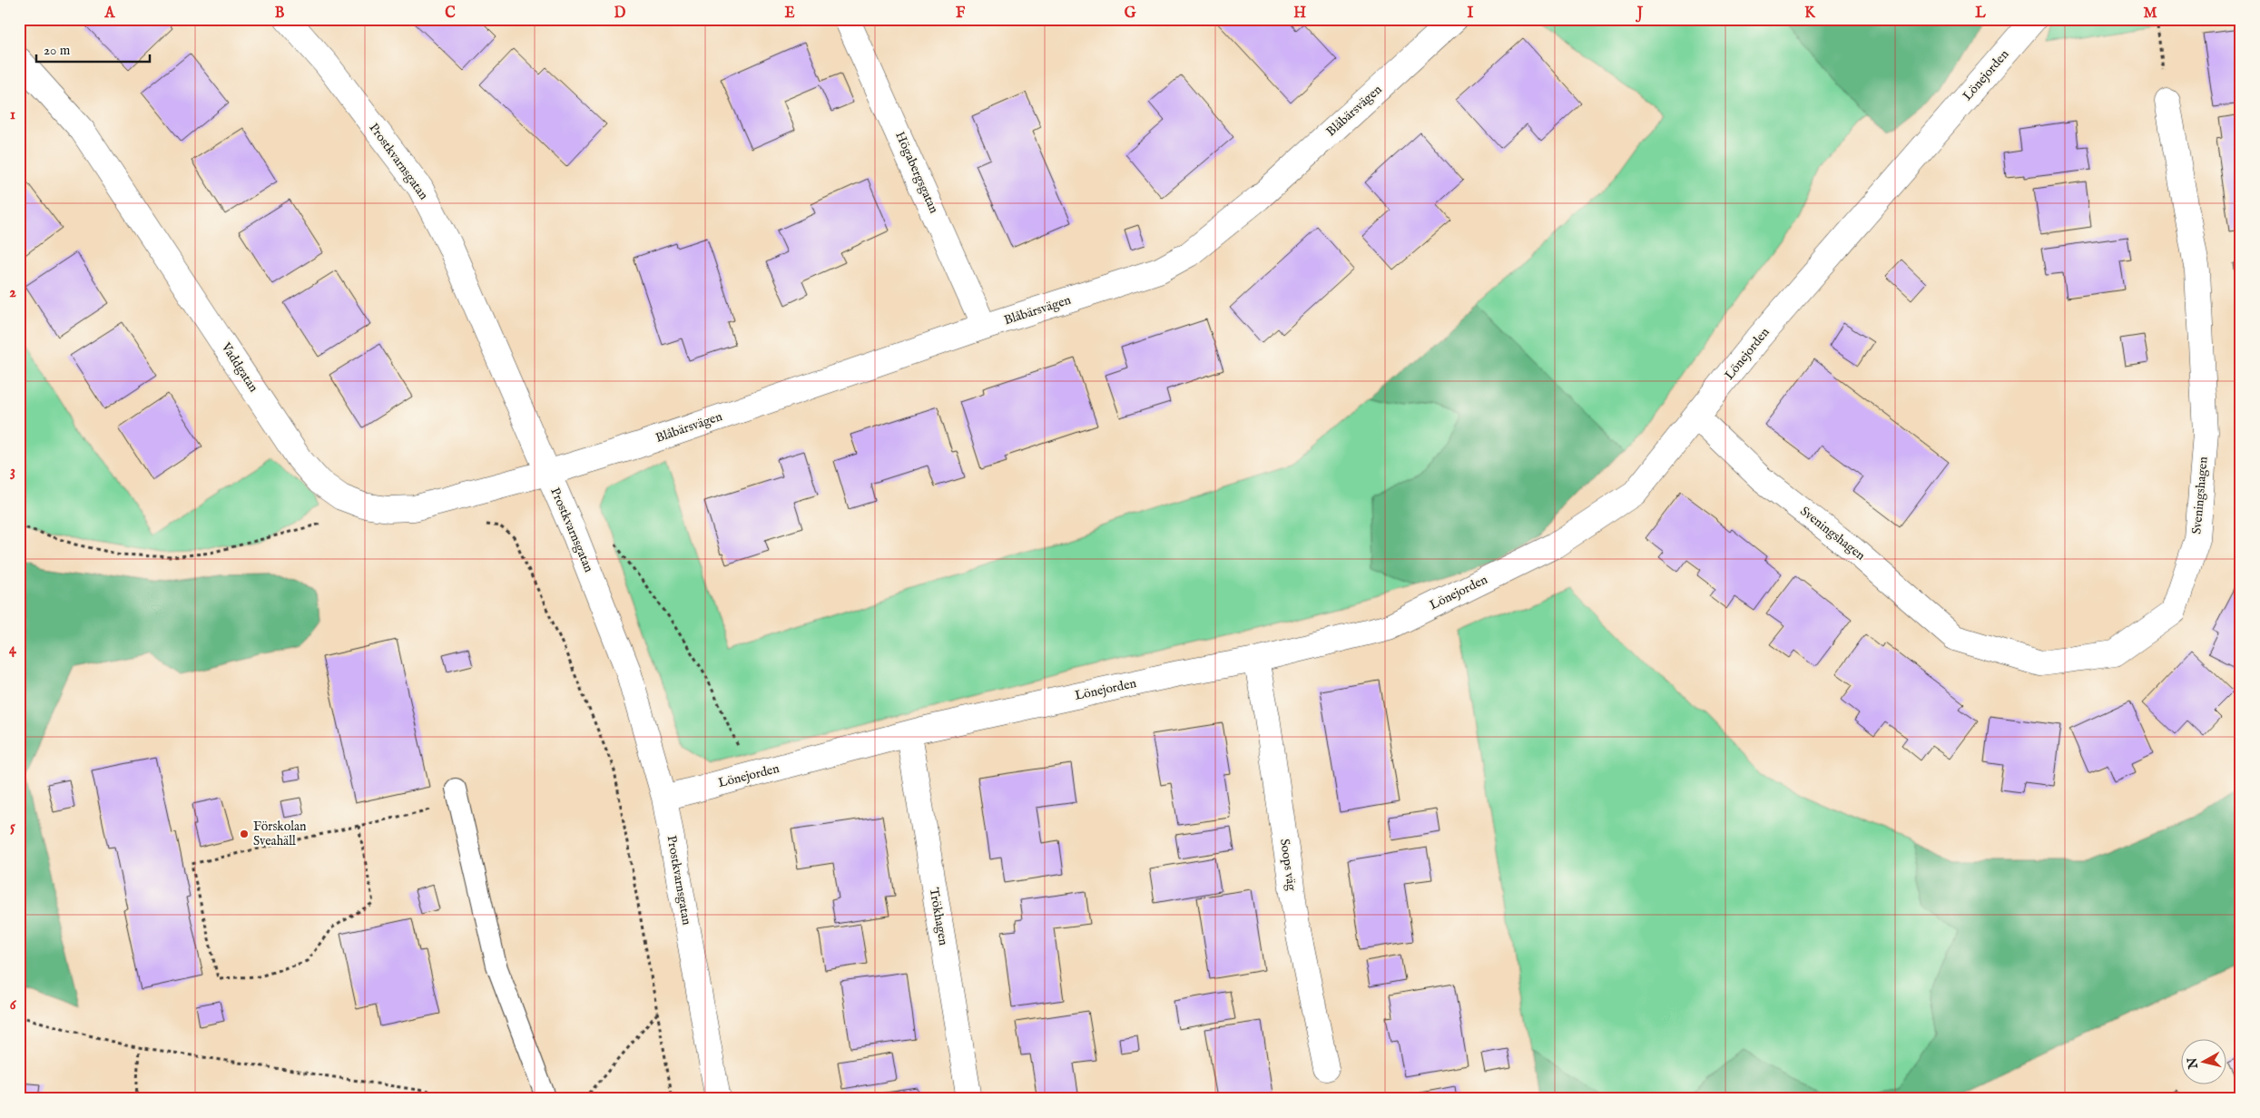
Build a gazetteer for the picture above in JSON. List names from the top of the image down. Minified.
{"streets":{"street":["Lönejorden","Blåbärsvägen","Prostkvarnsgatan","Högabergsgatan","Vaddgatan","Sveningshagen","Soops väg","Trökhagen"]},"crossings":[["Lönejorden","Prostkvarnsgatan"],["Lönejorden","Sveningshagen"],["Lönejorden","Soops väg"],["Lönejorden","Trökhagen"],["Blåbärsvägen","Prostkvarnsgatan"],["Blåbärsvägen","Högabergsgatan"],["Blåbärsvägen","Vaddgatan"],["Prostkvarnsgatan","Vaddgatan"]],"places":["Förskolan Sveahäll"],"scale_bar":"20 m","north":"left","grid":{"columns":["A","B","C","D","E","F","G","H","I","J","K","L","M"],"rows":["1","2","3","4","5","6"]}}
